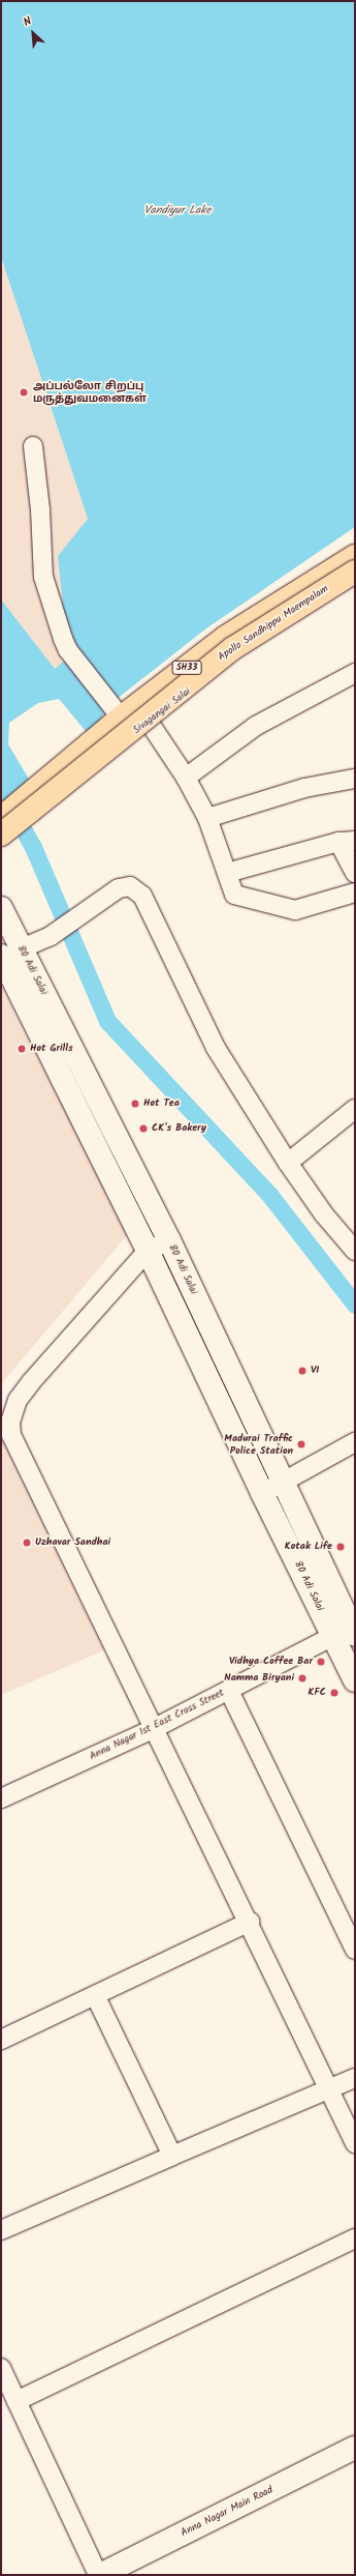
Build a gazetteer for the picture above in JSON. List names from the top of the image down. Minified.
{"streets":{"main road":["Apollo Sandhippu Maempalam","SH33","Sivagangai Salai","80 Adi Salai","Anna Nagar Main Road"],"street":["Anna Nagar 1st East Cross Street"]},"crossings":[["Apollo Sandhippu Maempalam","Sivagangai Salai"],["80 Adi Salai","Anna Nagar 1st East Cross Street"]],"water":["Vandiyur Lake"],"places":["அப்பல்லோ சிறப்பு மருத்துவமனைகள்","Hot Grills","Hot Tea","CK's Bakery","VI","Madurai Traffic Police Station","Uzhavar Sandhai","Kotak Life","Vidhya Coffee Bar","Namma Biryani","KFC"],"north":"top left"}
